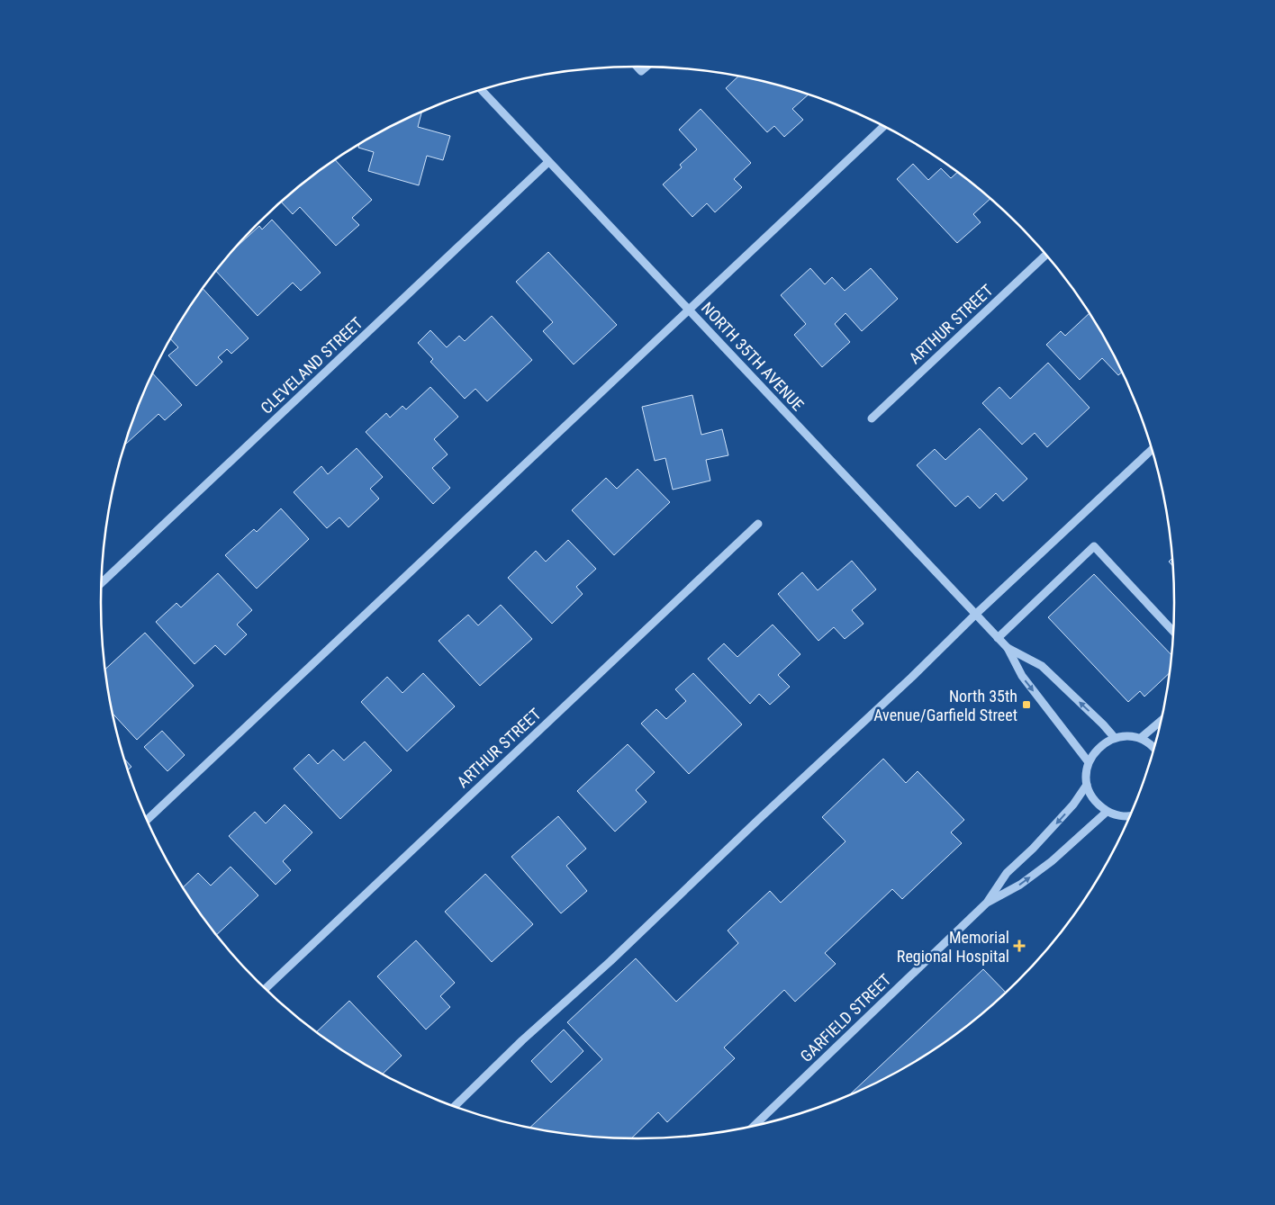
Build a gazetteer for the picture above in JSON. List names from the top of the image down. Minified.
{"streets":{"street":["ARTHUR STREET","NORTH 35TH AVENUE","CLEVELAND STREET","GARFIELD STREET"]},"crossings":[["NORTH 35TH AVENUE","CLEVELAND STREET"]],"places":{"transit":["North 35th Avenue/Garfield Street"],"health":["Memorial Regional Hospital"]}}
